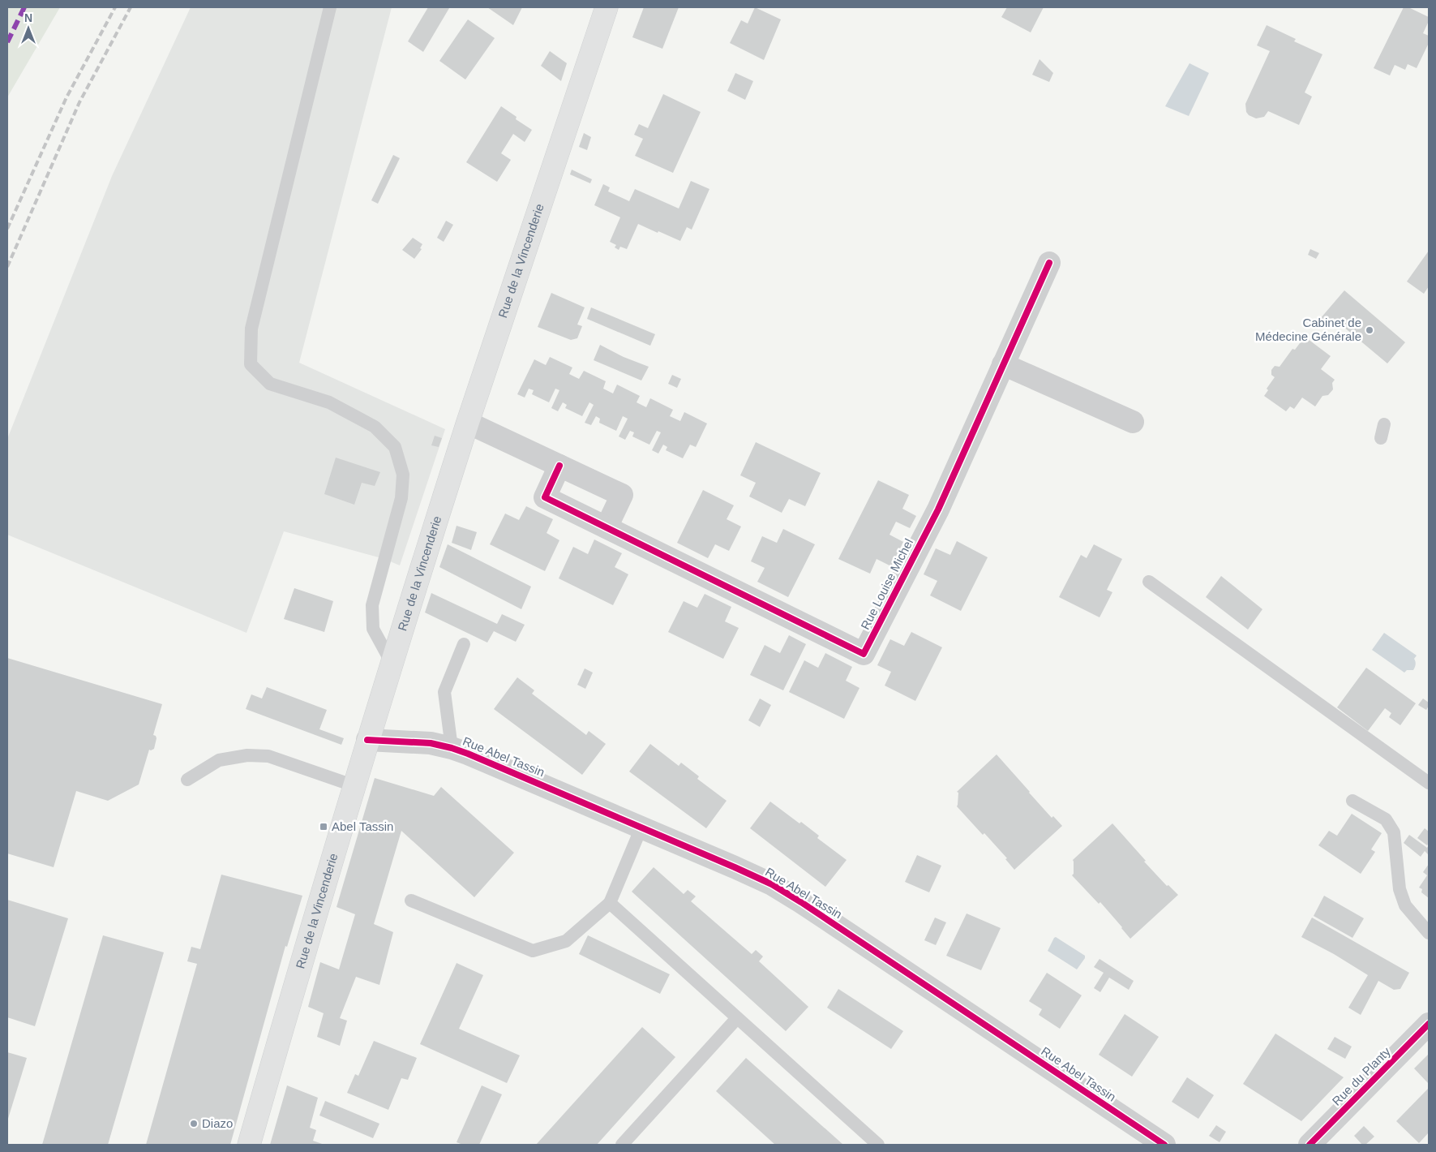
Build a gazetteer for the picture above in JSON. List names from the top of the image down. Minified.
{"streets":{"main road":["Rue de la Vincenderie"],"street":["Rue Louise Michel","Rue Abel Tassin","Rue du Planty"]},"crossings":[["Rue de la Vincenderie","Rue Abel Tassin"]],"places":{"other":["Cabinet de Médecine Générale","Diazo"],"transit":["Abel Tassin"]},"north":"top"}
